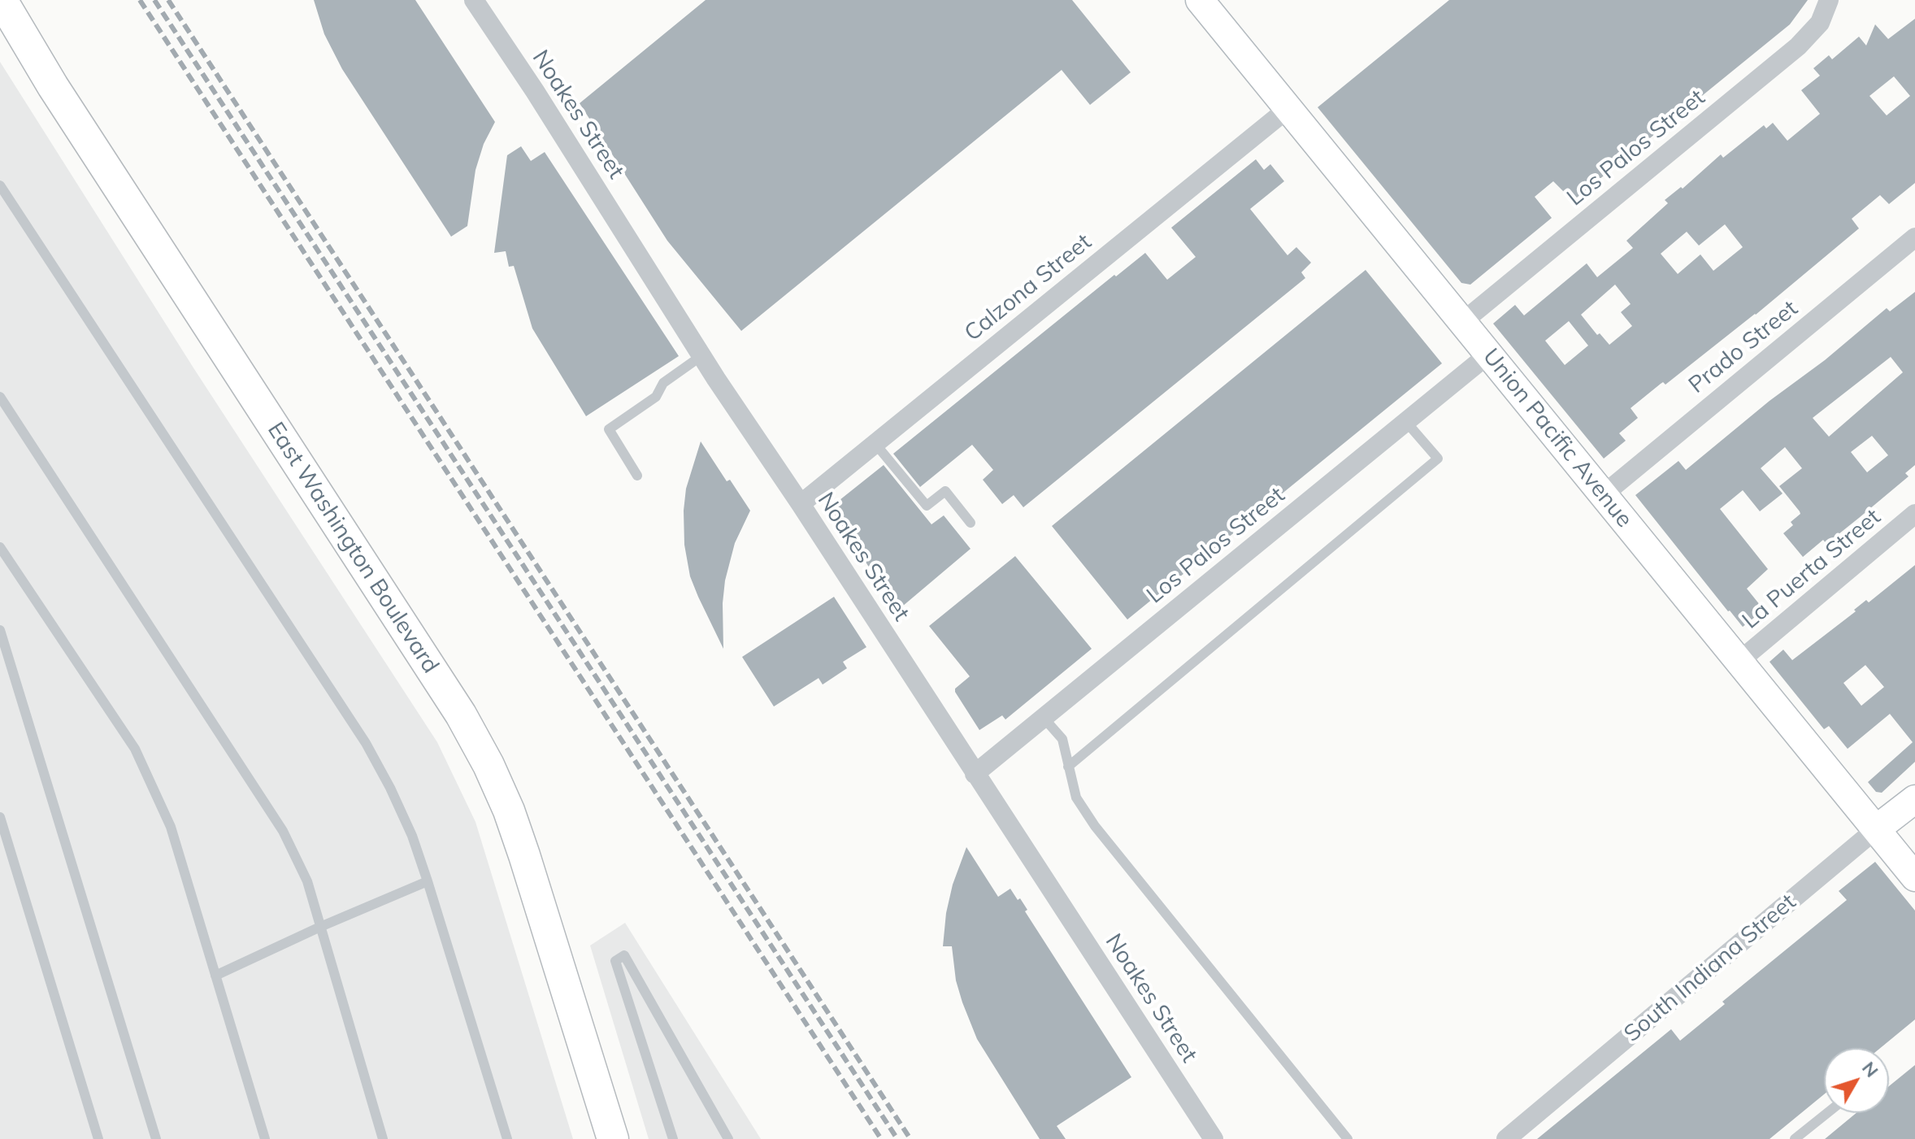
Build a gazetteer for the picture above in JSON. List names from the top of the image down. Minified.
{"streets":{"main road":["East Washington Boulevard"],"street":["Noakes Street","Los Palos Street","Calzona Street","Prado Street","Union Pacific Avenue","La Puerta Street","South Indiana Street"]},"crossings":[["Noakes Street","Los Palos Street"],["Noakes Street","Calzona Street"],["Los Palos Street","Union Pacific Avenue"],["Calzona Street","Union Pacific Avenue"],["Prado Street","Union Pacific Avenue"],["Union Pacific Avenue","La Puerta Street"],["Union Pacific Avenue","South Indiana Street"]],"north":"top right"}
